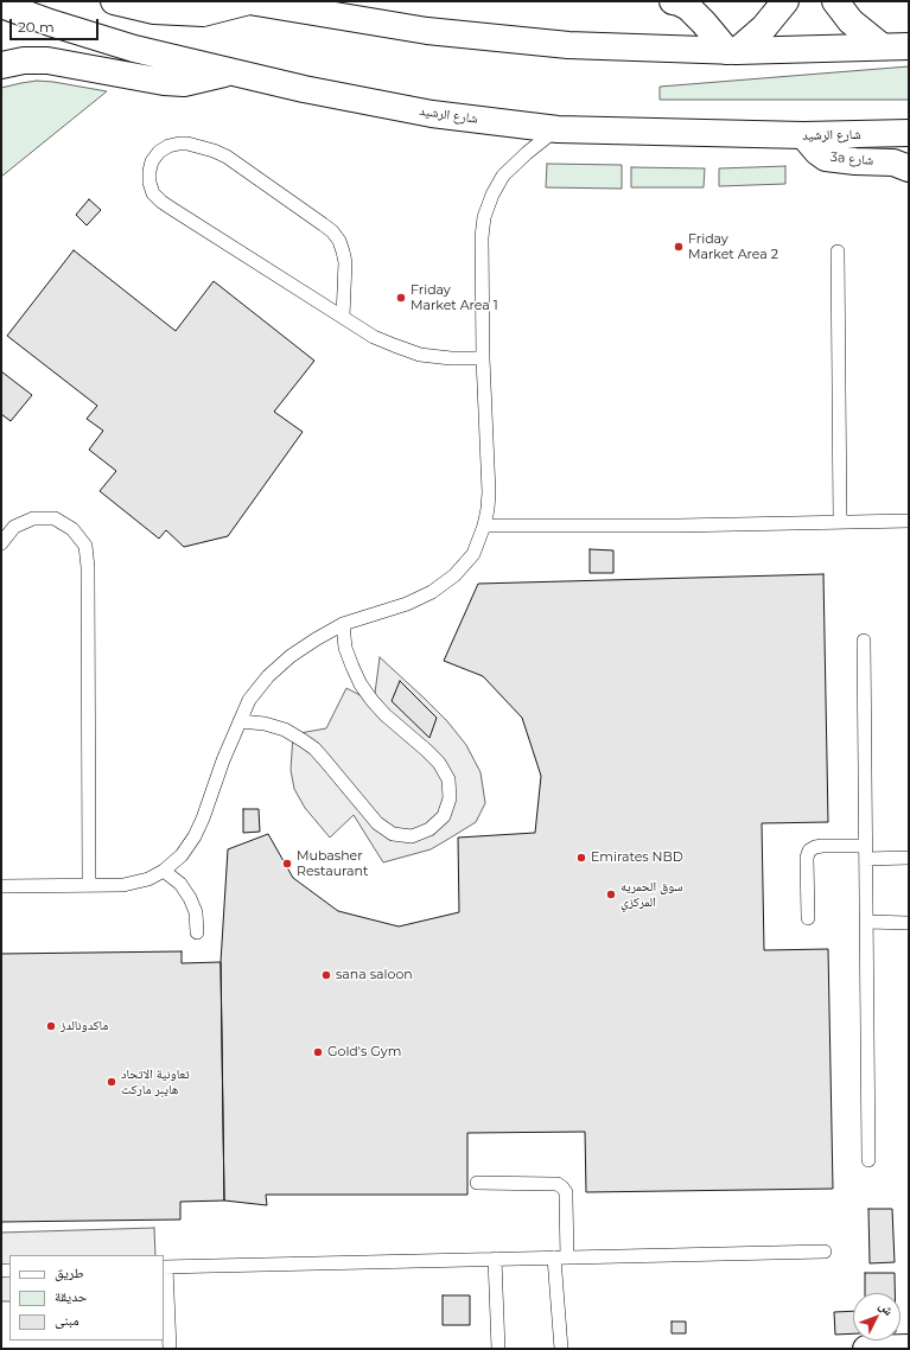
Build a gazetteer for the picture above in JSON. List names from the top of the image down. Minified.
{"streets":{"main road":["شارع الرشيد","3a شارع"]},"crossings":[["شارع الرشيد","3a شارع"]],"places":["Friday Market Area 2","Friday Market Area 1","Emirates NBD","Mubasher Restaurant","سوق الحمريه المركزي","sana saloon","ماكدونالدز","Gold's Gym","تعاونية الاتحاد هايبر ماركت"],"legend":["طريق","حديقة","مبنى"],"scale_bar":"20 m","north":"top right"}
